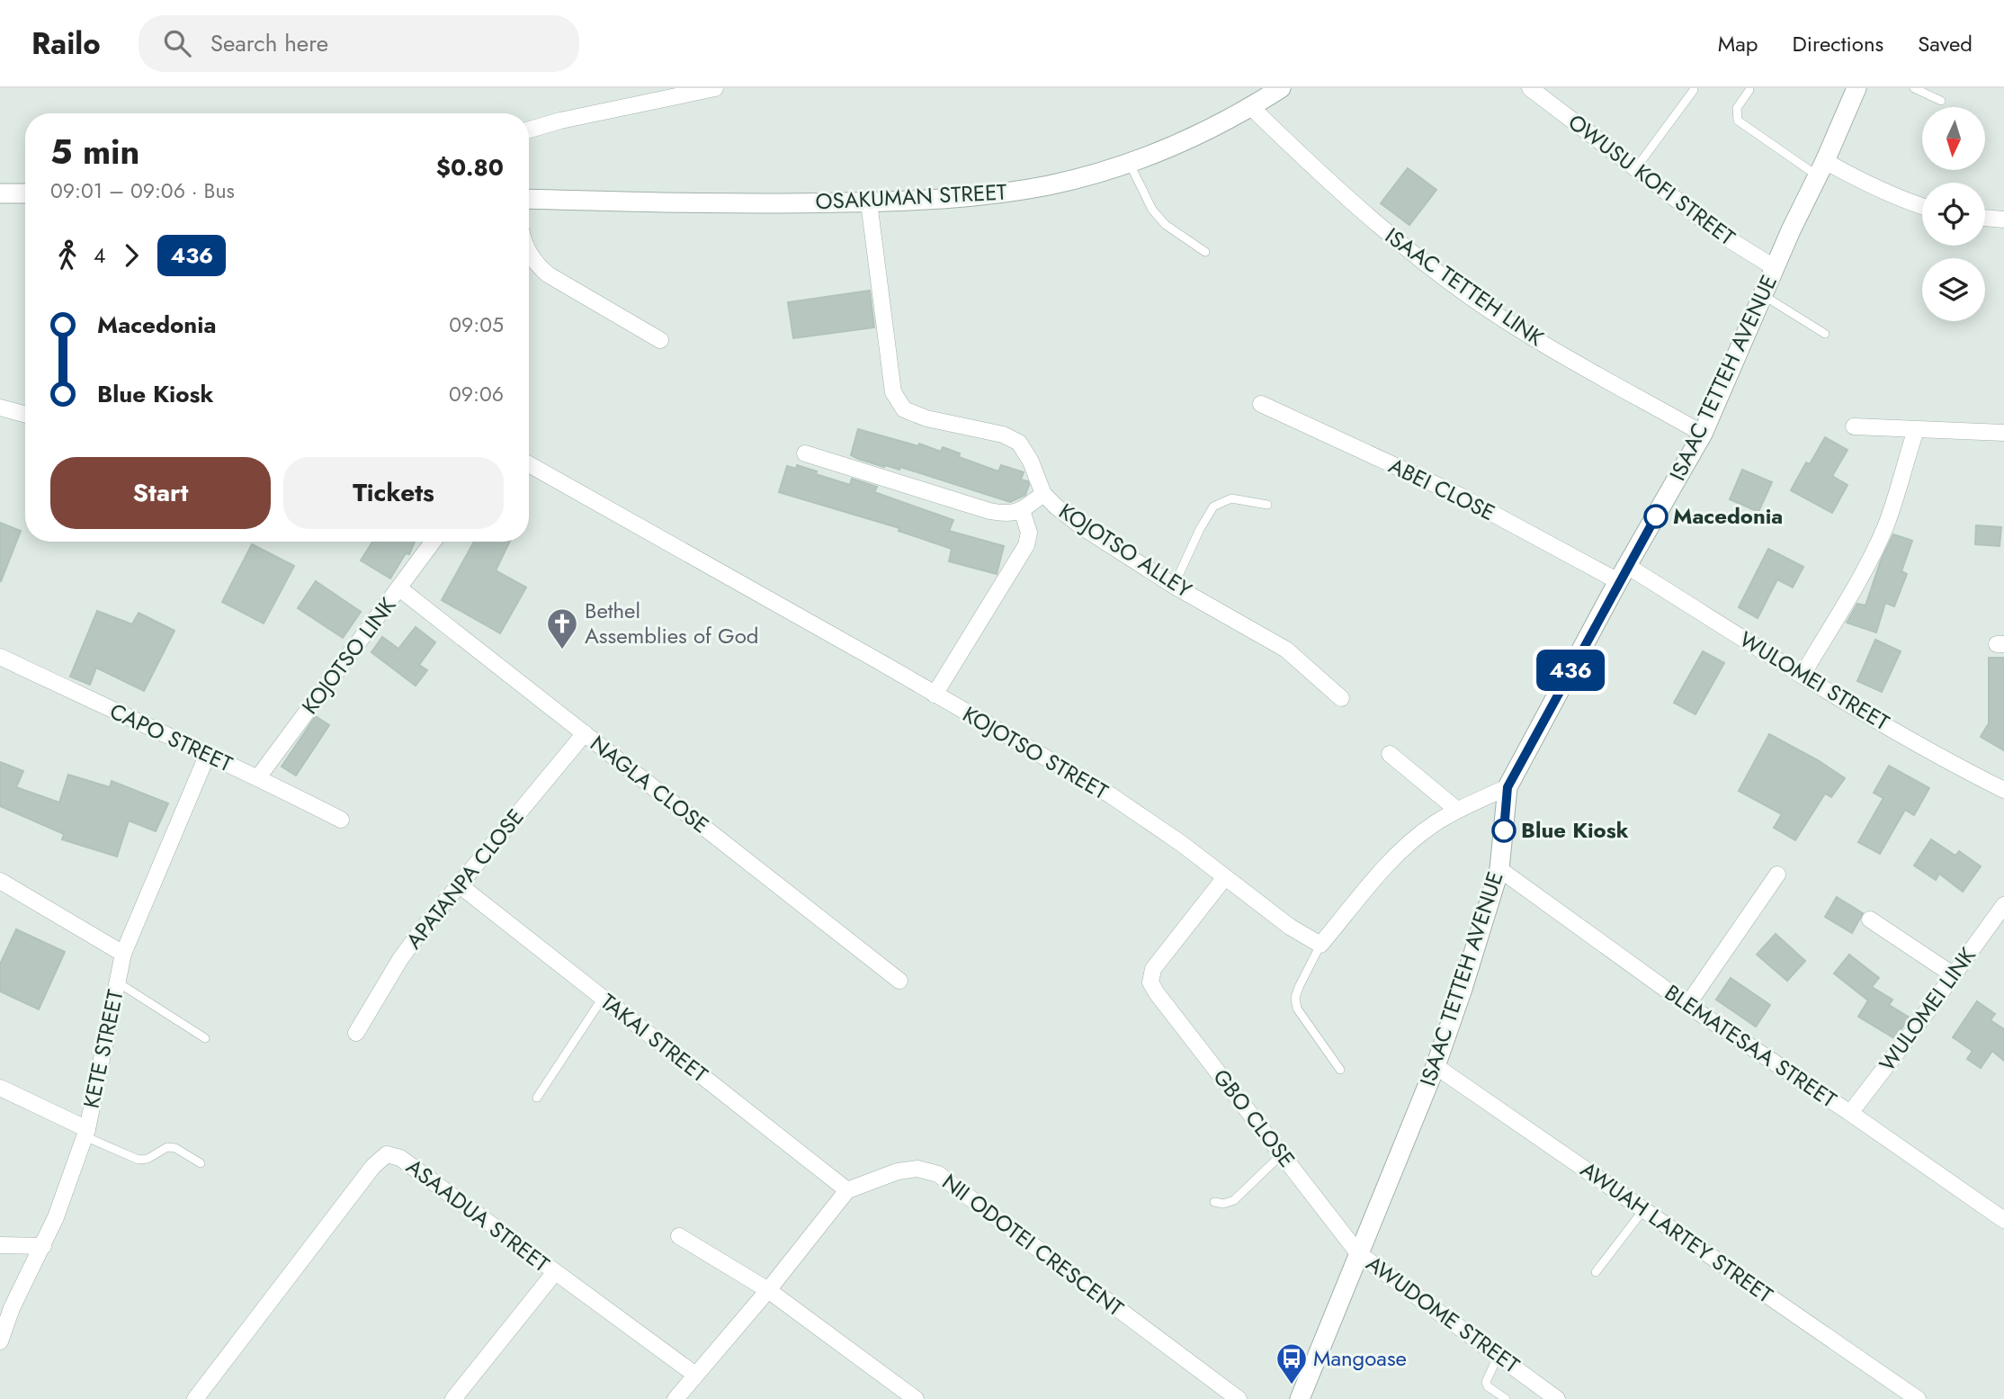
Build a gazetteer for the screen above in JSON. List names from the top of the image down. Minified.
{"streets":{"street":["OWUSU KOFI STREET","OSAKUMAN STREET","ISAAC TETTEH LINK","ISAAC TETTEH AVENUE","ABEI CLOSE","KOJOTSO ALLEY","KOJOTSO LINK","WULOMEI STREET","CAPO STREET","KOJOTSO STREET","NAGLA CLOSE","APATANPA CLOSE","WULOMEI LINK","TAKAI STREET","BLEMATESAA STREET","KETE STREET","GBO CLOSE","ASAADUA STREET","AWUAH LARTEY STREET","NII ODOTEI CRESCENT","AWUDOME STREET"]},"crossings":[["OWUSU KOFI STREET","ISAAC TETTEH AVENUE"],["OSAKUMAN STREET","ISAAC TETTEH LINK"],["OSAKUMAN STREET","KOJOTSO ALLEY"],["ISAAC TETTEH LINK","ISAAC TETTEH AVENUE"],["ISAAC TETTEH AVENUE","ABEI CLOSE"],["ISAAC TETTEH AVENUE","WULOMEI STREET"],["ISAAC TETTEH AVENUE","BLEMATESAA STREET"],["ISAAC TETTEH AVENUE","GBO CLOSE"],["ISAAC TETTEH AVENUE","AWUAH LARTEY STREET"],["ISAAC TETTEH AVENUE","AWUDOME STREET"],["ABEI CLOSE","WULOMEI STREET"],["KOJOTSO LINK","CAPO STREET"],["KOJOTSO LINK","NAGLA CLOSE"],["CAPO STREET","KETE STREET"],["KOJOTSO STREET","GBO CLOSE"],["NAGLA CLOSE","APATANPA CLOSE"],["APATANPA CLOSE","TAKAI STREET"],["WULOMEI LINK","BLEMATESAA STREET"],["TAKAI STREET","NII ODOTEI CRESCENT"],["GBO CLOSE","AWUDOME STREET"]],"places":{"other":["Macedonia","Blue Kiosk"],"church":["Bethel Assemblies of God"],"bus stop":["Mangoase"]},"lines":["bus line 436"],"north":"bottom","page":{"header":"Railo","search":"Search here","nav":["Map","Directions","Saved"],"on_map":"436","heading":["5 min","09:01 – 09:06 · Bus","$0.80"],"legs":["4","436"],"list":[{"name":"Macedonia","value":"09:05"},{"name":"Blue Kiosk","value":"09:06"}],"buttons":["Start","Tickets"]}}
